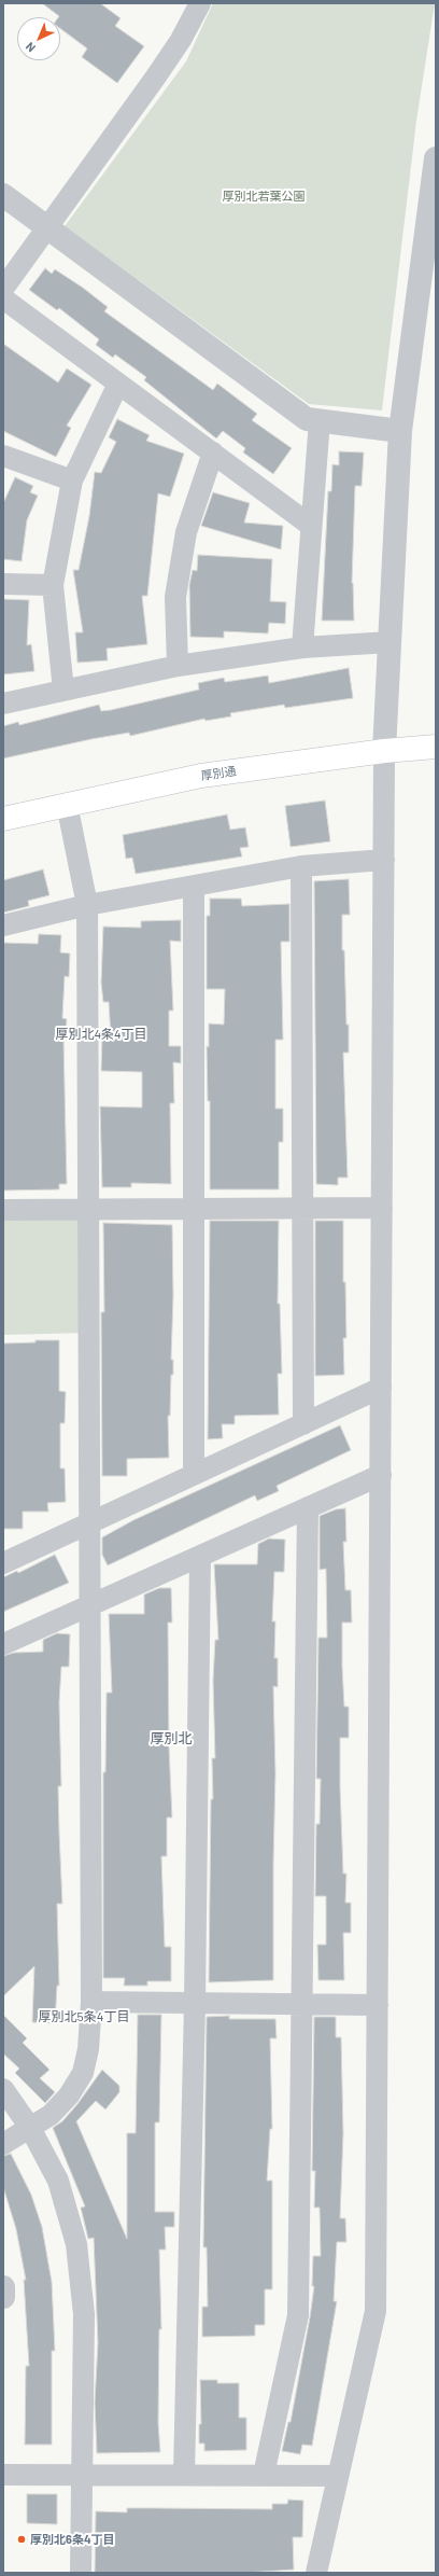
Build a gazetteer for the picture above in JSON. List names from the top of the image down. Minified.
{"streets":{"main road":["厚別通"]},"districts":["厚別北4条4丁目","厚別北","厚別北5条4丁目"],"parks":["厚別北若葉公園"],"places":["厚別北6条4丁目"],"north":"bottom left"}
